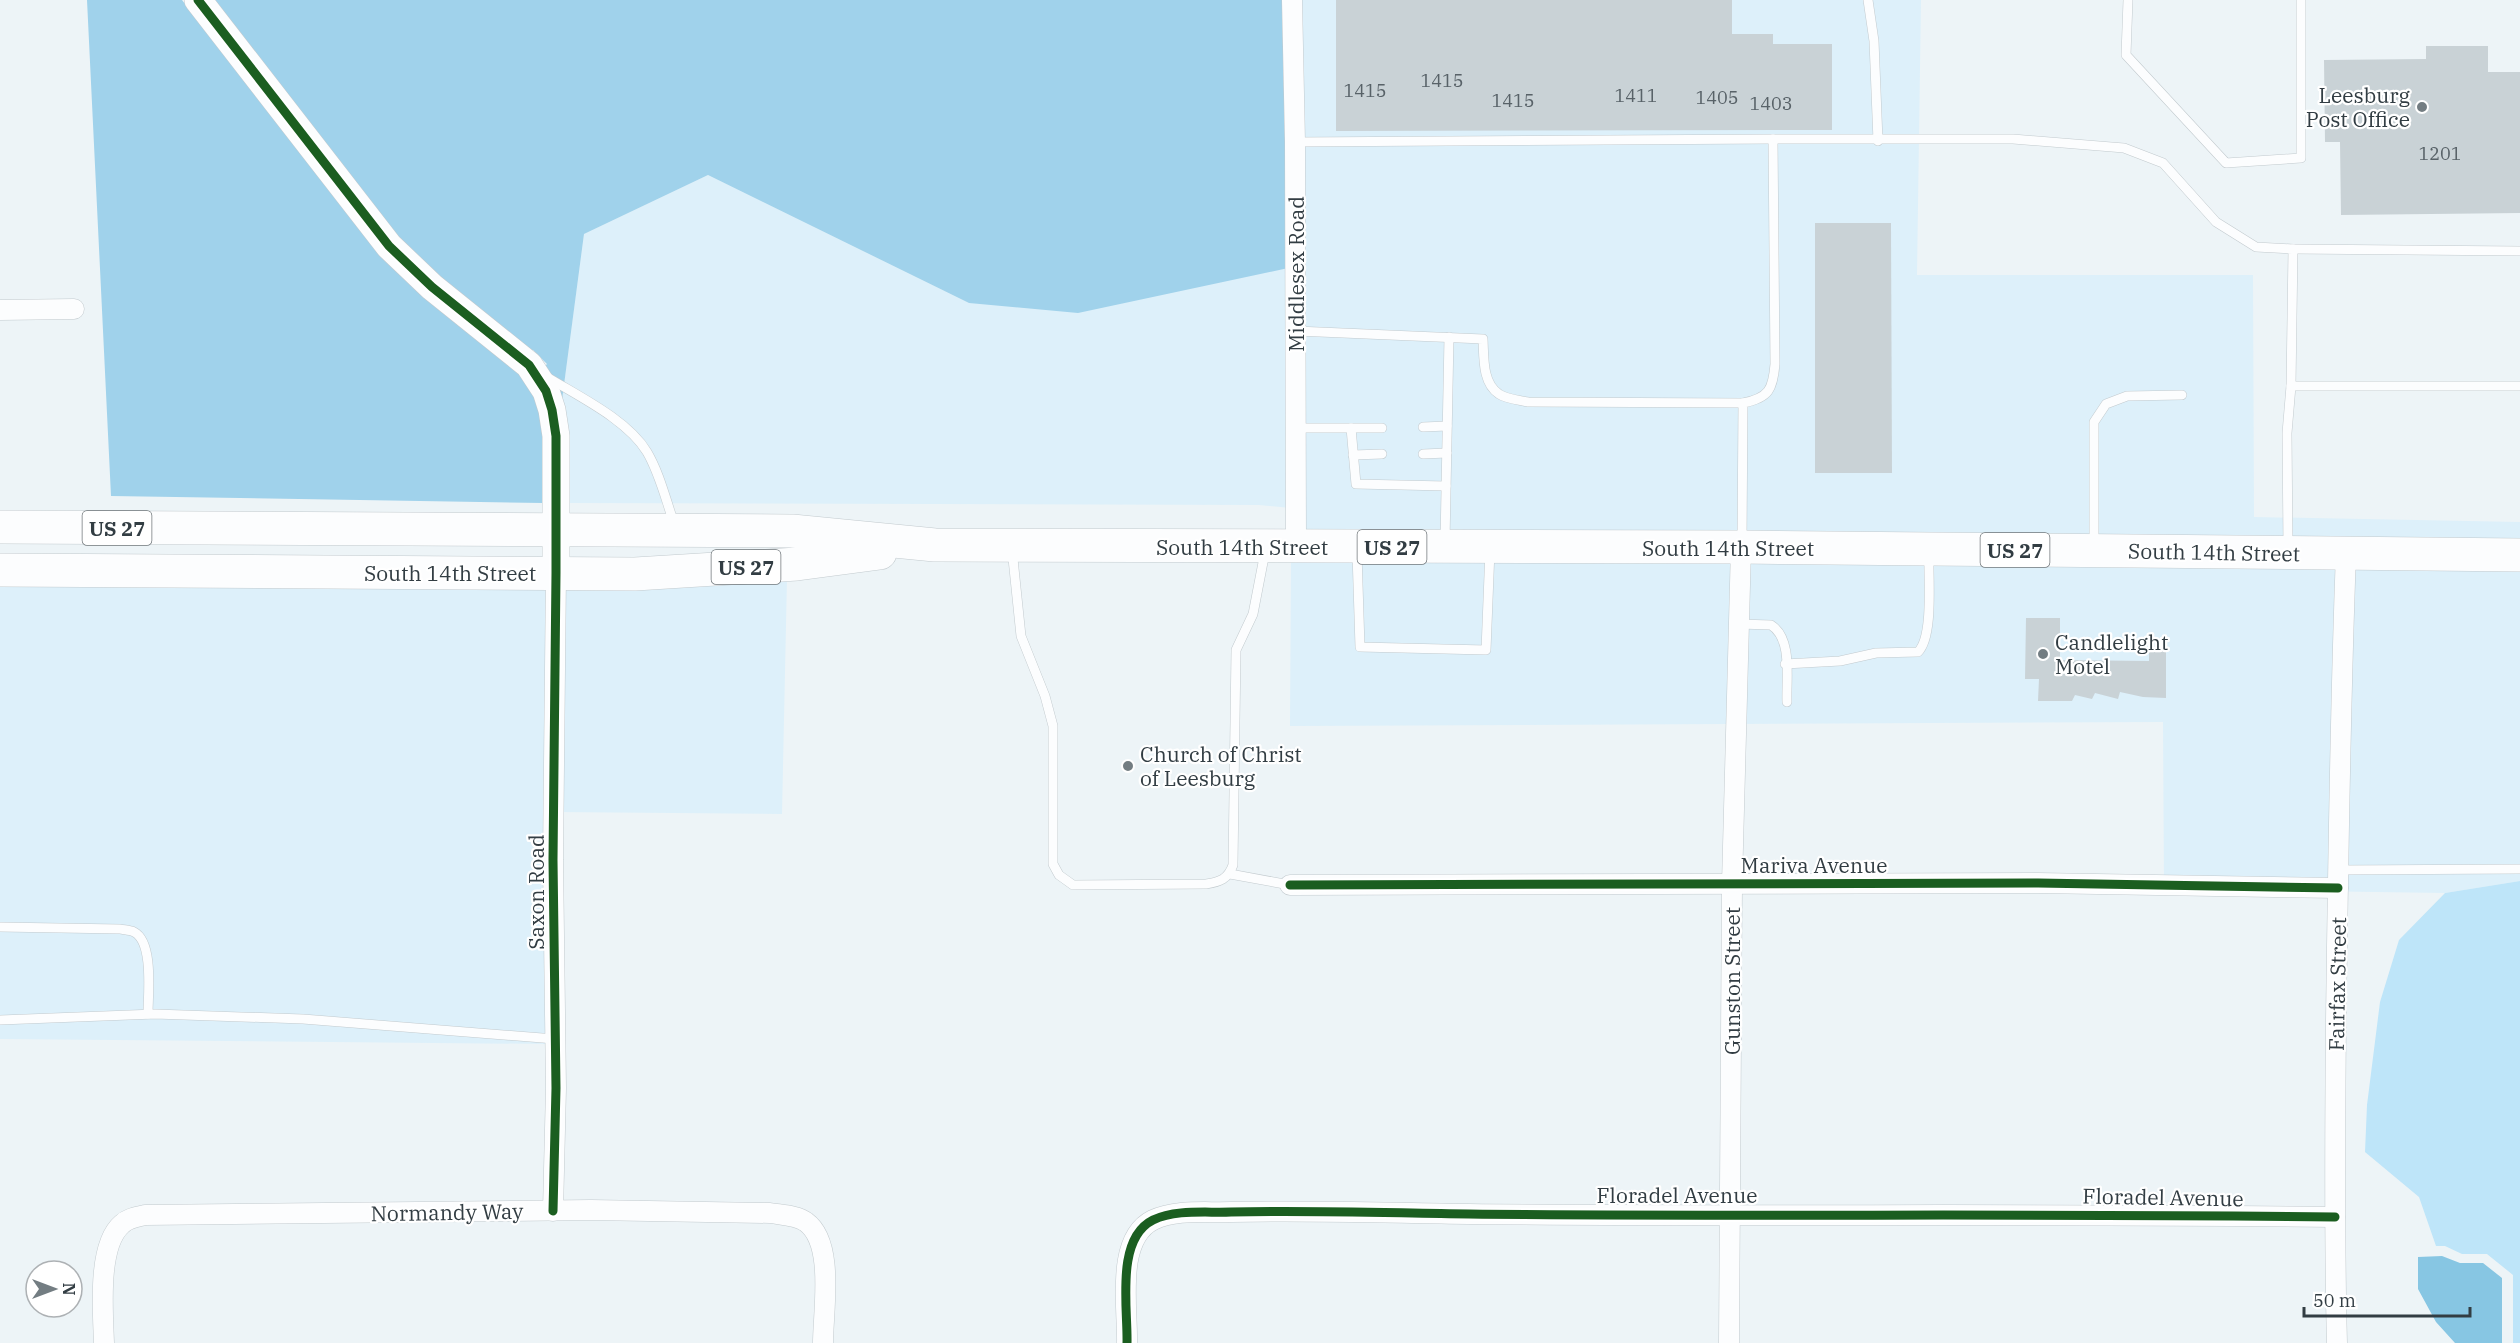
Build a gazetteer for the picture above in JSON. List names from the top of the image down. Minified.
{"streets":{"highway":["US 27","South 14th Street"],"street":["Middlesex Road","Mariva Avenue","Saxon Road","Gunston Street","Fairfax Street","Floradel Avenue","Normandy Way"]},"crossings":[["Middlesex Road","South 14th Street"],["South 14th Street","Saxon Road"],["South 14th Street","Gunston Street"],["South 14th Street","Fairfax Street"],["Mariva Avenue","Gunston Street"],["Mariva Avenue","Fairfax Street"],["Saxon Road","Normandy Way"],["Gunston Street","Floradel Avenue"],["Fairfax Street","Floradel Avenue"]],"places":["Leesburg Post Office","Candlelight Motel","Church of Christ of Leesburg"],"house_numbers":["1415","1415","1411","1405","1415","1403","1201"],"scale_bar":"50 m","north":"right"}
